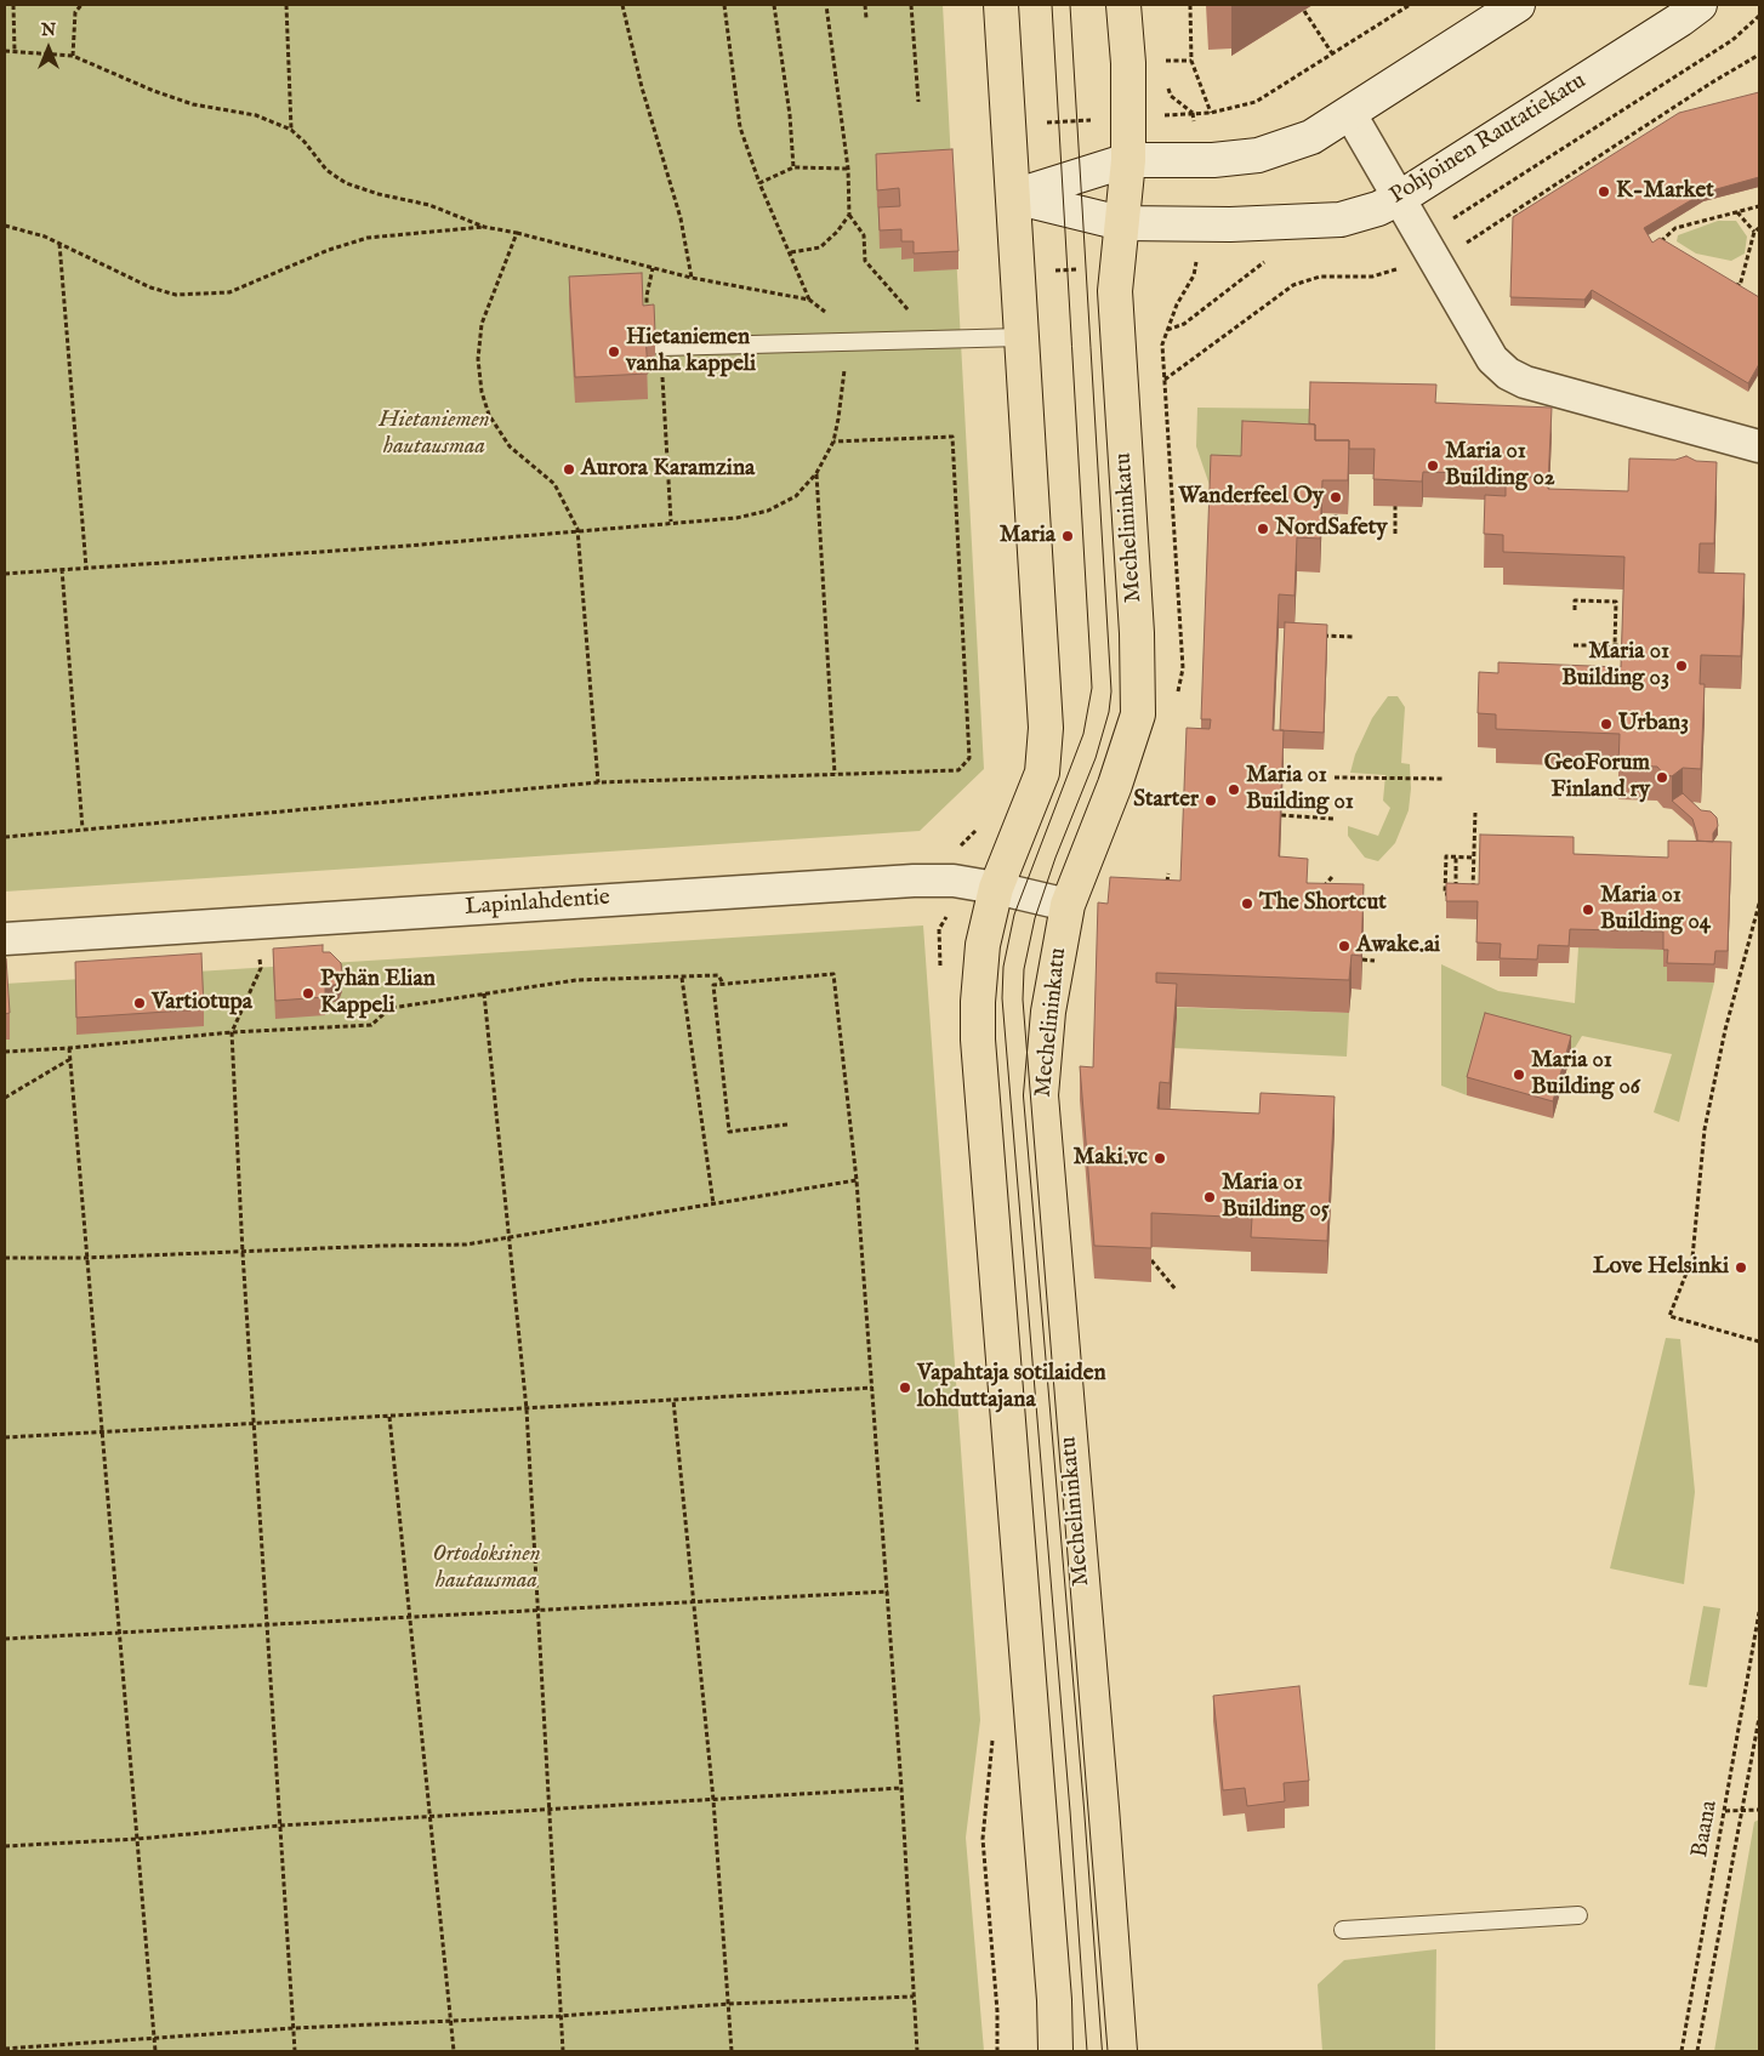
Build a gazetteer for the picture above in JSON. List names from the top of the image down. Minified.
{"streets":{"main road":["Pohjoinen Rautatiekatu","Mechelininkatu"],"street":["Lapinlahdentie"],"path":["Baana"]},"crossings":[["Pohjoinen Rautatiekatu","Mechelininkatu"],["Mechelininkatu","Lapinlahdentie"]],"parks":["Hietaniemen hautausmaa","Ortodoksinen hautausmaa"],"places":["K-Market","Hietaniemen vanha kappeli","Maria 01 Building 02","Aurora Karamzina","Wanderfeel Oy","NordSafety","Maria","Maria 01 Building 03","Urban3","GeoForum Finland ry","Maria 01 Building 01","Starter","The Shortcut","Maria 01 Building 04","Awake.ai","Pyhän Elian Kappeli","Vartiotupa","Maria 01 Building 06","Maki.vc","Maria 01 Building 05","Love Helsinki","Vapahtaja sotilaiden lohduttajana"],"north":"top"}
